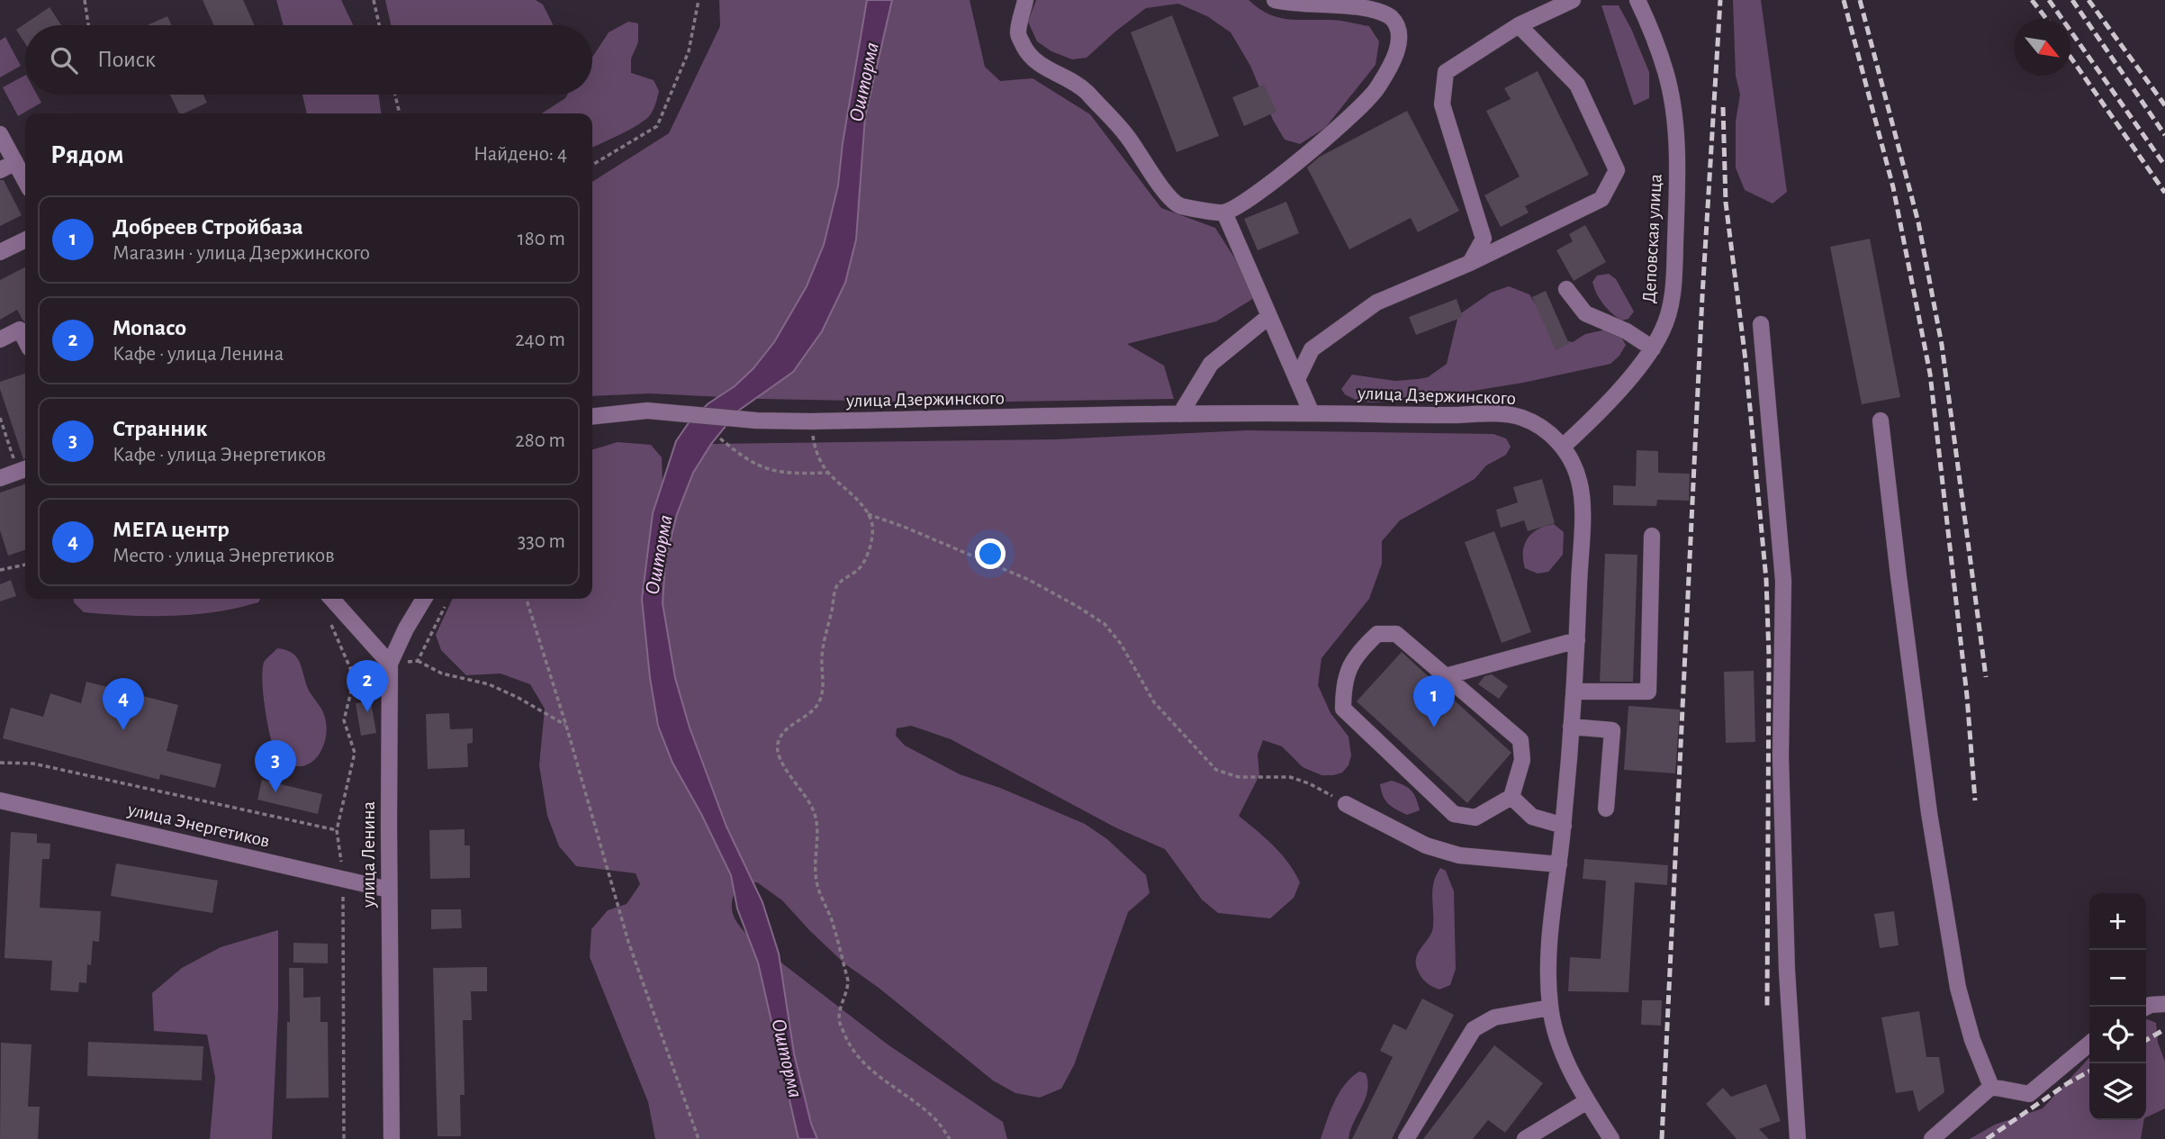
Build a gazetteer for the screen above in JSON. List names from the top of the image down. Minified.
{"streets":{"street":["Деповская улица","улица Дзержинского","улица Энергетиков","улица Ленина"]},"crossings":[["Деповская улица","улица Дзержинского"],["улица Энергетиков","улица Ленина"]],"water":["Ошторма"],"north":"bottom right","page":{"search":"Поиск","heading":["Рядом","Найдено: 4"],"list":[{"mark":"1","name":"Добреев Стройбаза","note":"Магазин · улица Дзержинского","value":"180 m"},{"mark":"2","name":"Monaco","note":"Кафе · улица Ленина","value":"240 m"},{"mark":"3","name":"Странник","note":"Кафе · улица Энергетиков","value":"280 m"},{"mark":"4","name":"МЕГА центр","note":"Место · улица Энергетиков","value":"330 m"}],"pins":["2","1","4","3"],"map_buttons":["+","−"]}}
